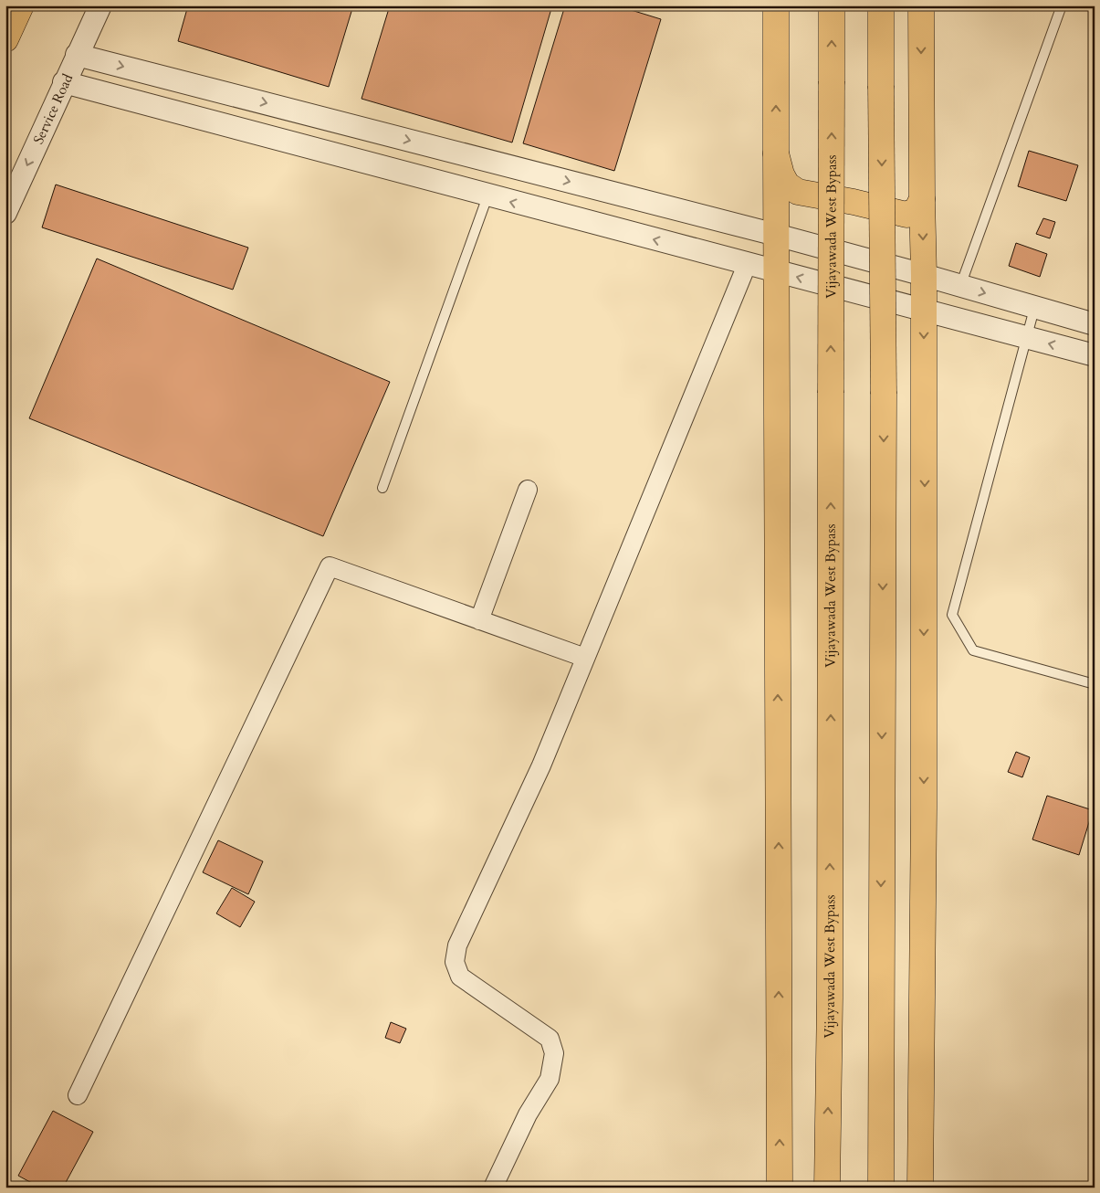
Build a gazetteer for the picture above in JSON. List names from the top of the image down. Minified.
{"streets":{"main road":["Vijayawada West Bypass"],"street":["Service Road"]},"one_way":["Service Road"]}
